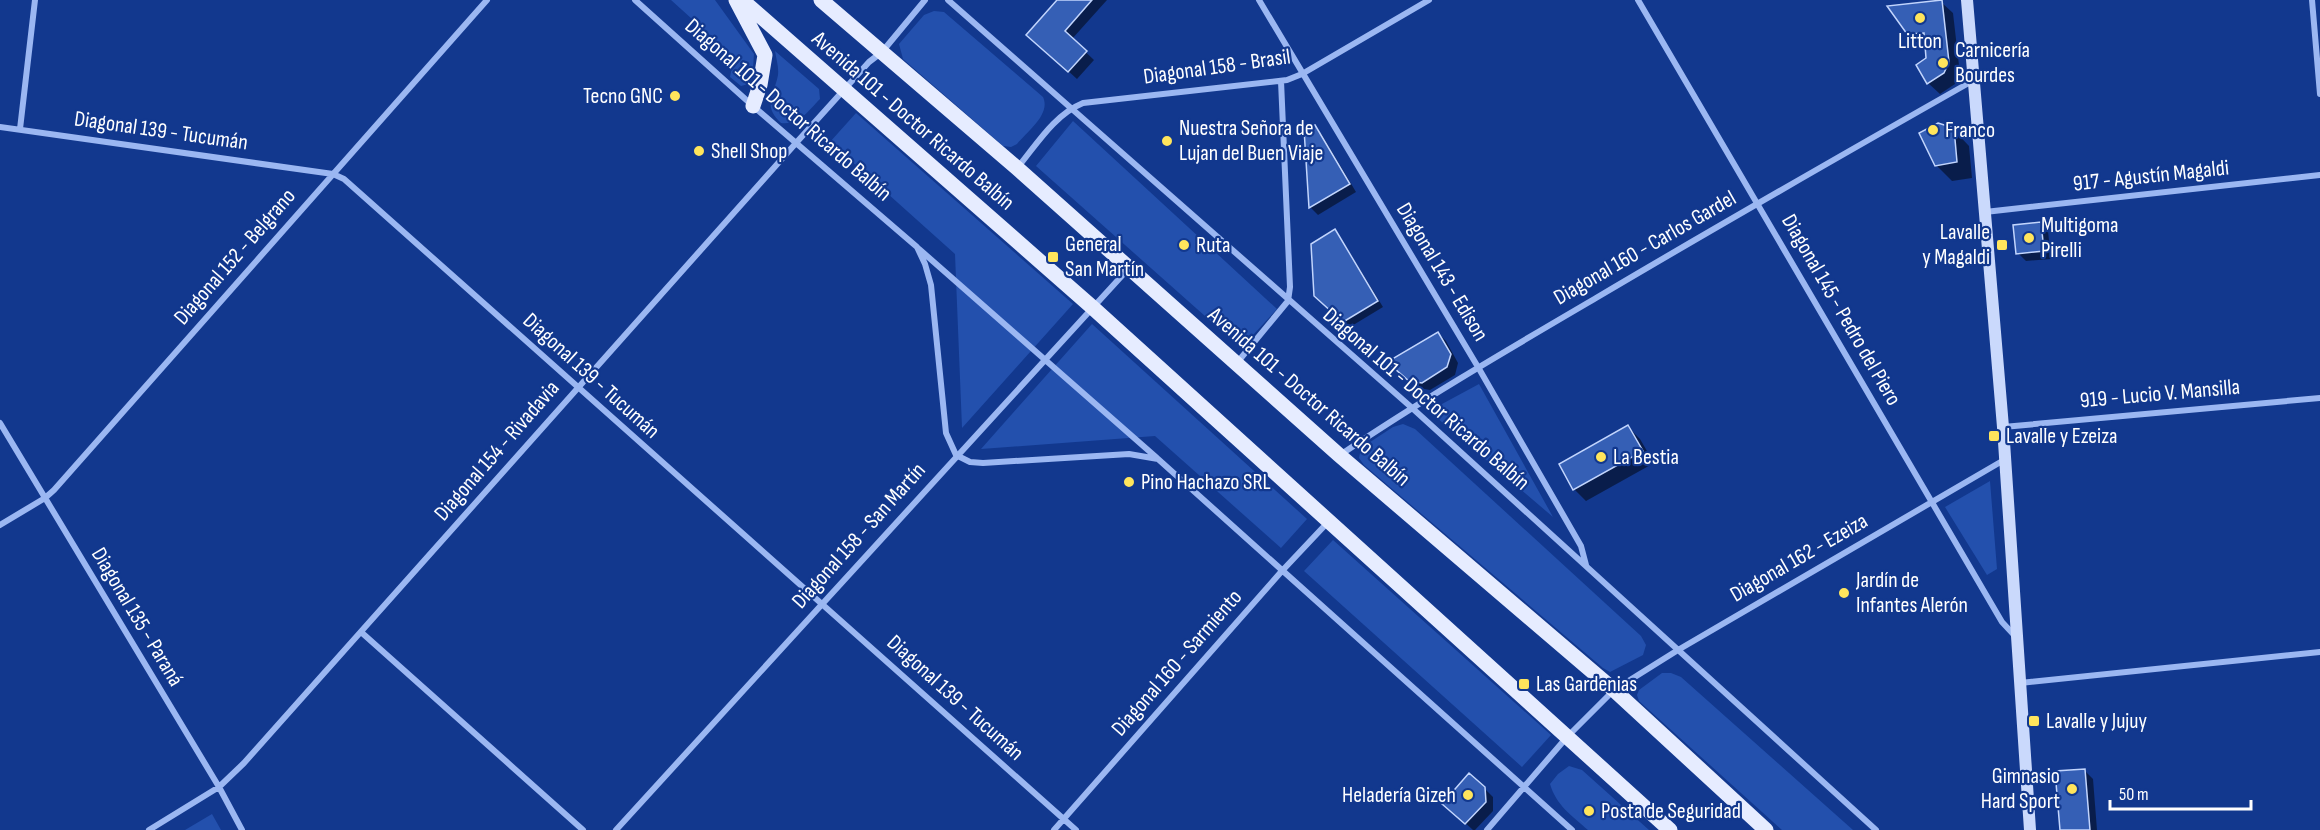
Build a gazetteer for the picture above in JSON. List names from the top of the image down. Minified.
{"streets":{"main road":["Avenida 101 - Doctor Ricardo Balbín"],"street":["Diagonal 158 - Brasil","Diagonal 101 - Doctor Ricardo Balbín","Diagonal 139 - Tucumán","917 - Agustín Magaldi","Diagonal 160 - Carlos Gardel","Diagonal 152 - Belgrano","Diagonal 143 - Edison","Diagonal 145 - Pedro del Piero","919 - Lucio V. Mansilla","Diagonal 154 - Rivadavia","Diagonal 158 - San Martín","Diagonal 162 - Ezeiza","Diagonal 135 - Paraná","Diagonal 160 - Sarmiento"]},"crossings":[["Diagonal 158 - Brasil","Diagonal 101 - Doctor Ricardo Balbín"],["Diagonal 158 - Brasil","Avenida 101 - Doctor Ricardo Balbín"],["Diagonal 158 - Brasil","Diagonal 143 - Edison"],["Diagonal 101 - Doctor Ricardo Balbín","Diagonal 160 - Carlos Gardel"],["Diagonal 101 - Doctor Ricardo Balbín","Diagonal 143 - Edison"],["Diagonal 101 - Doctor Ricardo Balbín","Diagonal 154 - Rivadavia"],["Diagonal 101 - Doctor Ricardo Balbín","Diagonal 158 - San Martín"],["Diagonal 101 - Doctor Ricardo Balbín","Diagonal 162 - Ezeiza"],["Diagonal 101 - Doctor Ricardo Balbín","Diagonal 160 - Sarmiento"],["Avenida 101 - Doctor Ricardo Balbín","Diagonal 160 - Carlos Gardel"],["Avenida 101 - Doctor Ricardo Balbín","Diagonal 154 - Rivadavia"],["Avenida 101 - Doctor Ricardo Balbín","Diagonal 158 - San Martín"],["Avenida 101 - Doctor Ricardo Balbín","Diagonal 162 - Ezeiza"],["Avenida 101 - Doctor Ricardo Balbín","Diagonal 160 - Sarmiento"],["Diagonal 139 - Tucumán","Diagonal 152 - Belgrano"],["Diagonal 139 - Tucumán","Diagonal 154 - Rivadavia"],["Diagonal 139 - Tucumán","Diagonal 158 - San Martín"],["Diagonal 139 - Tucumán","Diagonal 160 - Sarmiento"],["Diagonal 160 - Carlos Gardel","Diagonal 143 - Edison"],["Diagonal 160 - Carlos Gardel","Diagonal 145 - Pedro del Piero"],["Diagonal 152 - Belgrano","Diagonal 135 - Paraná"],["Diagonal 145 - Pedro del Piero","Diagonal 162 - Ezeiza"],["Diagonal 154 - Rivadavia","Diagonal 135 - Paraná"]],"places":{"other":["Litton","Carnicería Bourdes","Tecno GNC","Franco","Nuestra Señora de Lujan del Buen Viaje","Shell Shop","Multigoma Pirelli","Ruta","La Bestia","Pino Hachazo SRL","Jardín de Infantes Alerón","Gimnasio Hard Sport","Heladería Gizeh","Posta de Seguridad"],"transit":["Lavalle y Magaldi","General San Martín","Lavalle y Ezeiza","Las Gardenias","Lavalle y Jujuy"]},"scale_bar":"50 m"}
